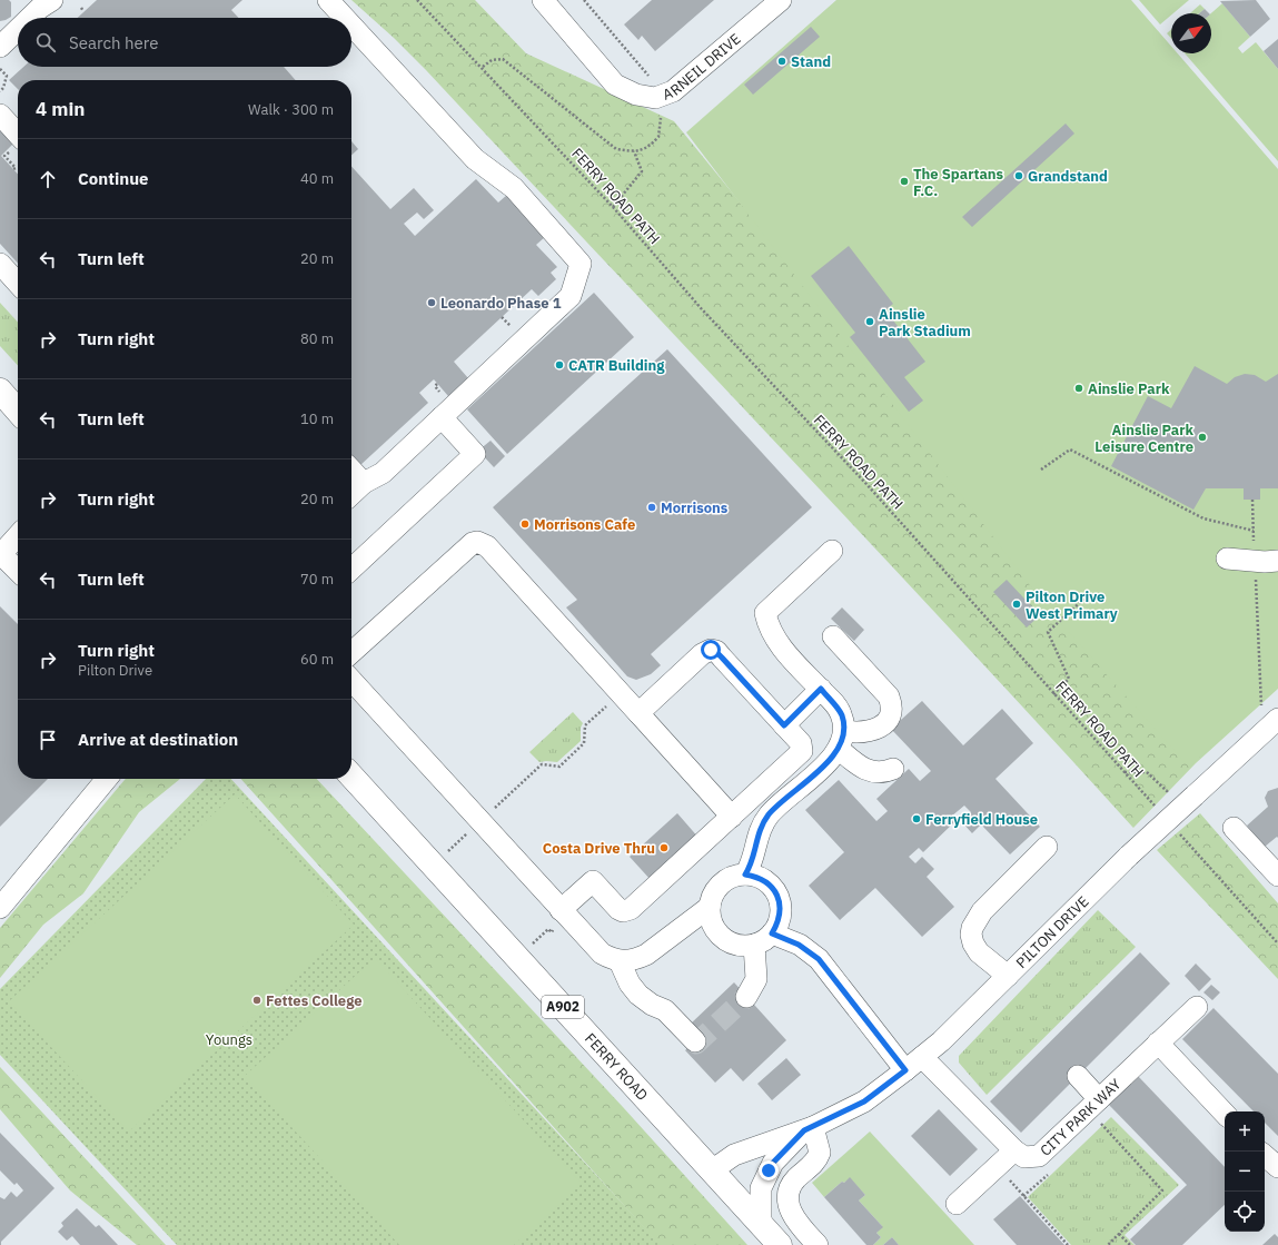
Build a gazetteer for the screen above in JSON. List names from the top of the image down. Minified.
{"streets":{"main road":["A902","FERRY ROAD"],"street":["ARNEIL DRIVE","PILTON DRIVE","CITY PARK WAY"],"path":["FERRY ROAD PATH"]},"crossings":[["PILTON DRIVE","FERRY ROAD"],["PILTON DRIVE","CITY PARK WAY"]],"parks":["Youngs"],"places":["Stand","Grandstand","The Spartans F.C.","Leonardo Phase 1","Ainslie Park Stadium","CATR Building","Ainslie Park","Ainslie Park Leisure Centre","Morrisons","Morrisons Cafe","Pilton Drive West Primary","Ferryfield House","Costa Drive Thru","Fettes College"],"north":"top right","page":{"search":"Search here","heading":["4 min","Walk · 300 m"],"list":[["Continue","40 m"],["Turn left","20 m"],["Turn right","80 m"],["Turn left","10 m"],["Turn right","20 m"],["Turn left","70 m"],["Turn right","Pilton Drive","60 m"],"Arrive at destination"],"map_buttons":["+","−"]}}
